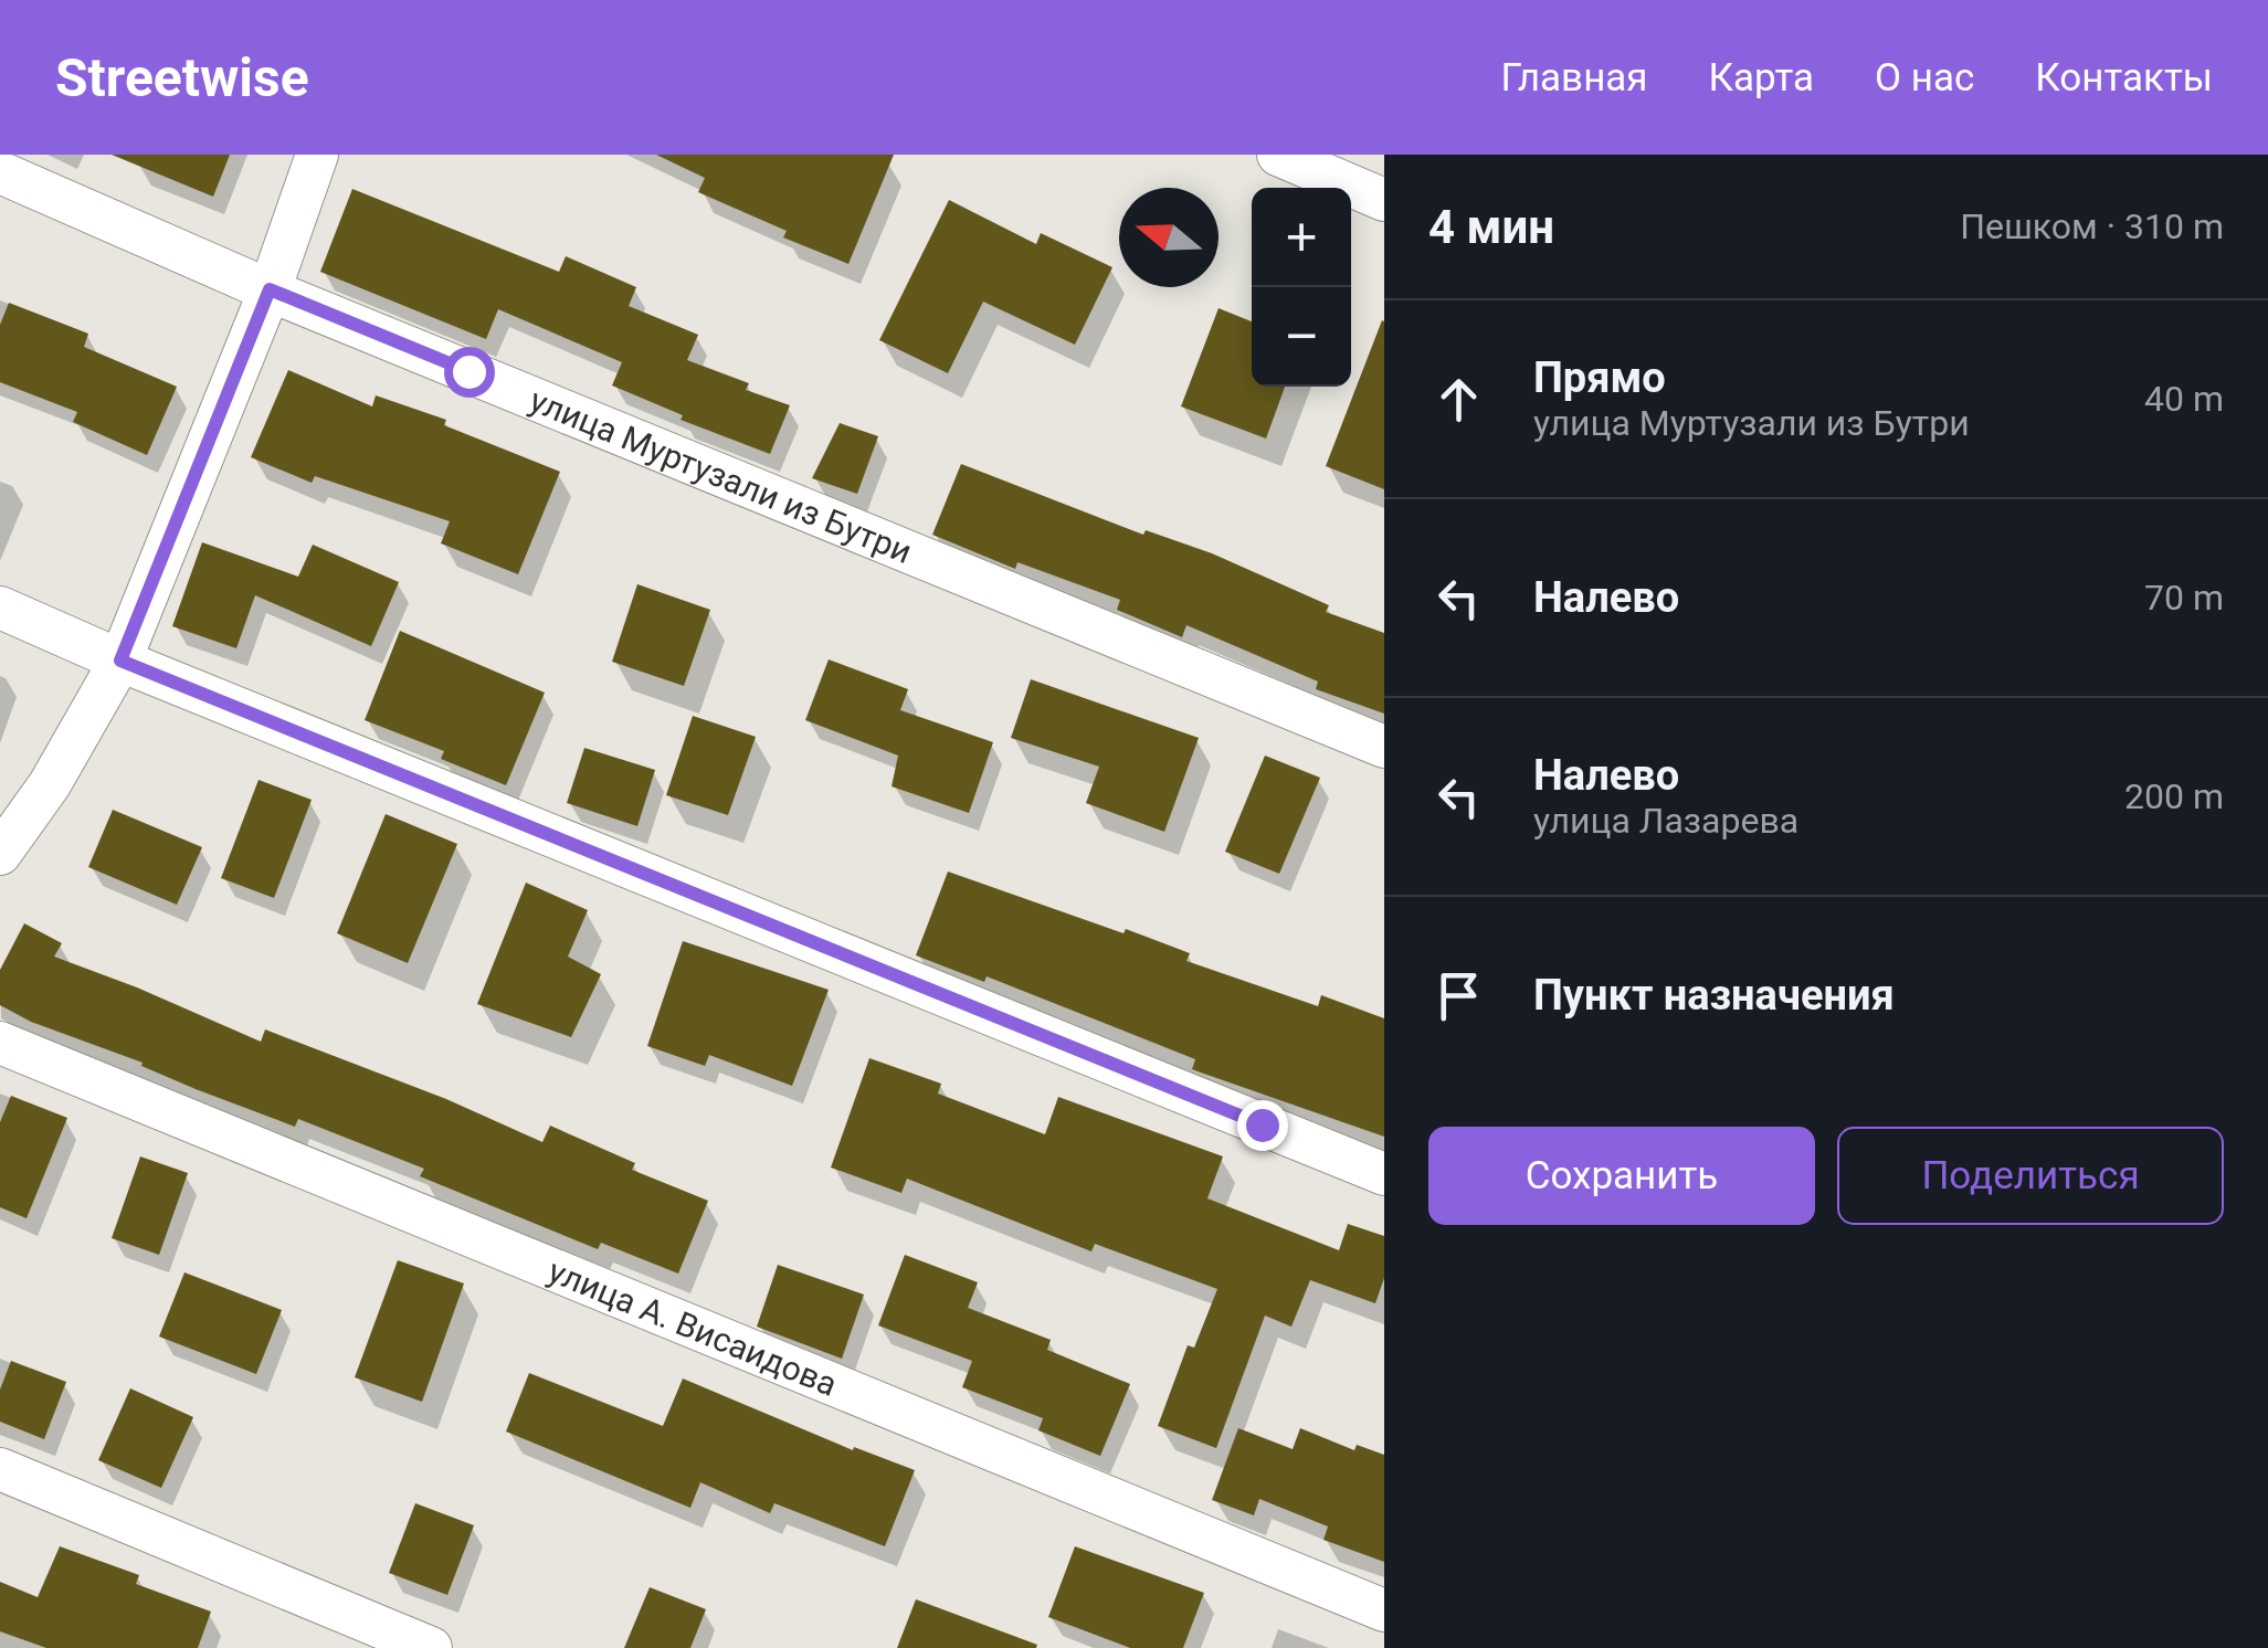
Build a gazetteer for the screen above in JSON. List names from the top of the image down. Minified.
{"streets":{"street":["улица Муртузали из Бутри","улица А. Висаидова"]},"north":"left","page":{"header":"Streetwise","nav":["Главная","Карта","О нас","Контакты"],"heading":["4 мин","Пешком · 310 m"],"map_buttons":["+","−"],"list":[["Прямо","улица Муртузали из Бутри","40 m"],["Налево","70 m"],["Налево","улица Лазарева","200 m"],"Пункт назначения"],"buttons":["Сохранить","Поделиться"]}}
